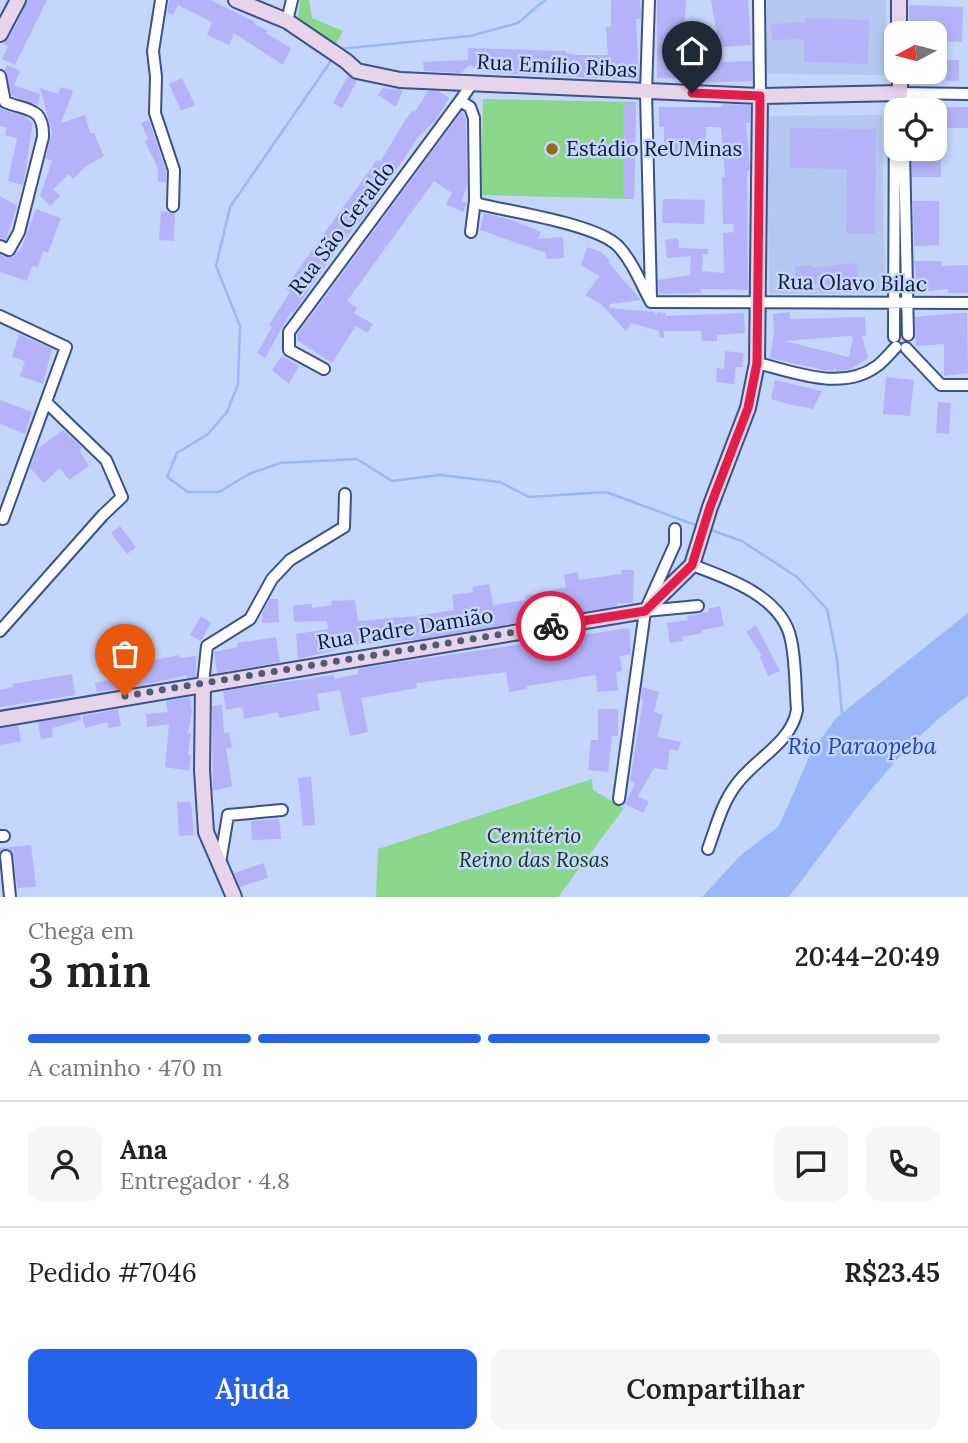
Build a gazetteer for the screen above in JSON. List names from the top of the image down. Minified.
{"streets":{"street":["Rua Emílio Ribas","Rua São Geraldo","Rua Olavo Bilac","Rua Padre Damião"]},"water":["Rio Paraopeba"],"parks":["Cemitério Reino das Rosas"],"places":["Estádio ReUMinas"],"north":"left","page":{"heading":["3 min","Chega em","20:44–20:49"],"panel":["Ana","Entregador · 4.8","Pedido #7046","R$23.45"],"bar":"A caminho · 470 m","buttons":["Ajuda","Compartilhar"]}}
